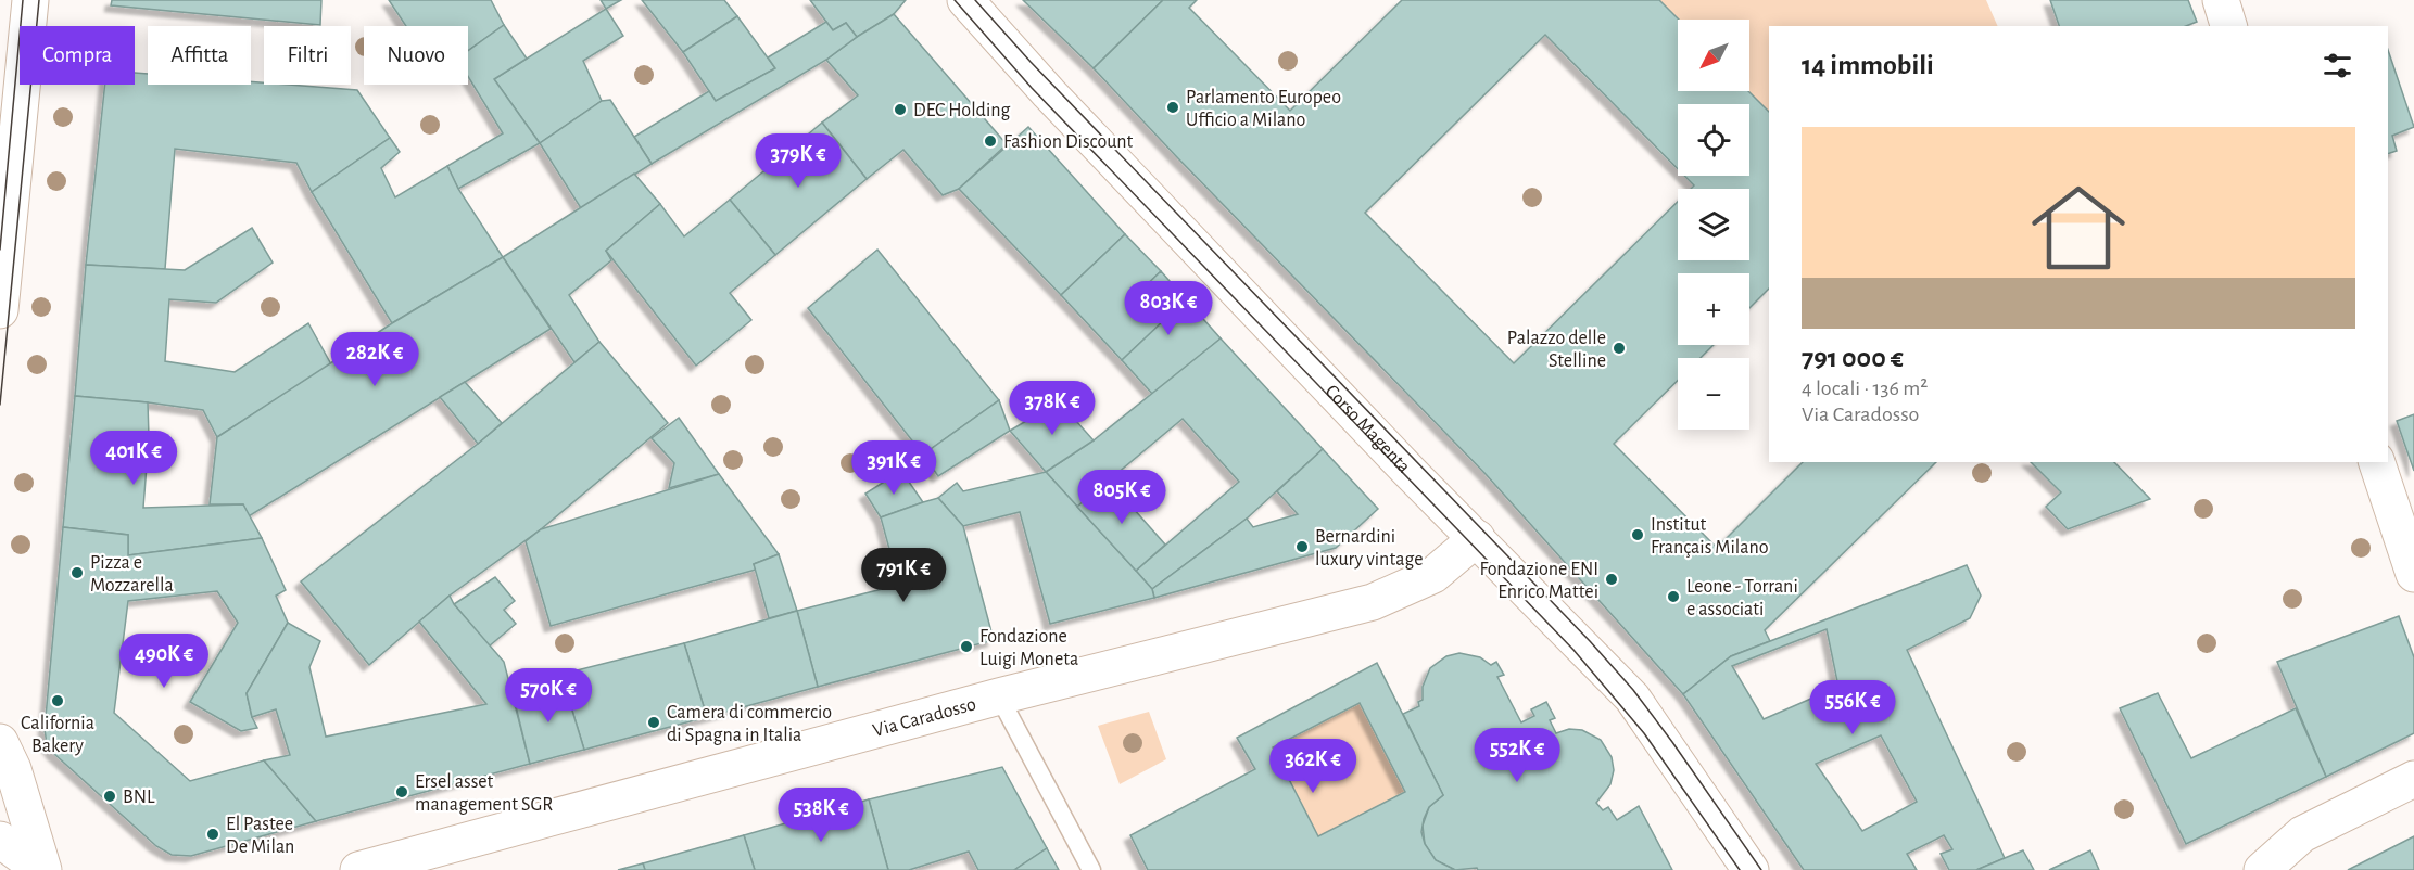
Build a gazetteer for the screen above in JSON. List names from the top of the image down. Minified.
{"streets":{"street":["Corso Magenta","Via Caradosso"]},"crossings":[["Corso Magenta","Via Caradosso"]],"places":["Parlamento Europeo Ufficio a Milano","DEC Holding","Fashion Discount","Palazzo delle Stelline","Institut Français Milano","Bernardini luxury vintage","Pizza e Mozzarella","Fondazione ENI Enrico Mattei","Leone - Torrani e associati","Fondazione Luigi Moneta","California Bakery","Camera di commercio di Spagna in Italia","Ersel asset management SGR","BNL","El Pastee De Milan"],"north":"bottom left","page":{"map_buttons":["+","−"],"chip":["Compra","Affitta","Filtri","Nuovo"],"heading":"14 immobili","list":[{"name":"791 000 €","note":"4 locali · 136 m² · Via Caradosso"}],"price":["379K €","803K €","282K €","378K €","401K €","391K €","805K €","791K €","490K €","570K €","556K €","552K €","362K €","538K €"]}}
